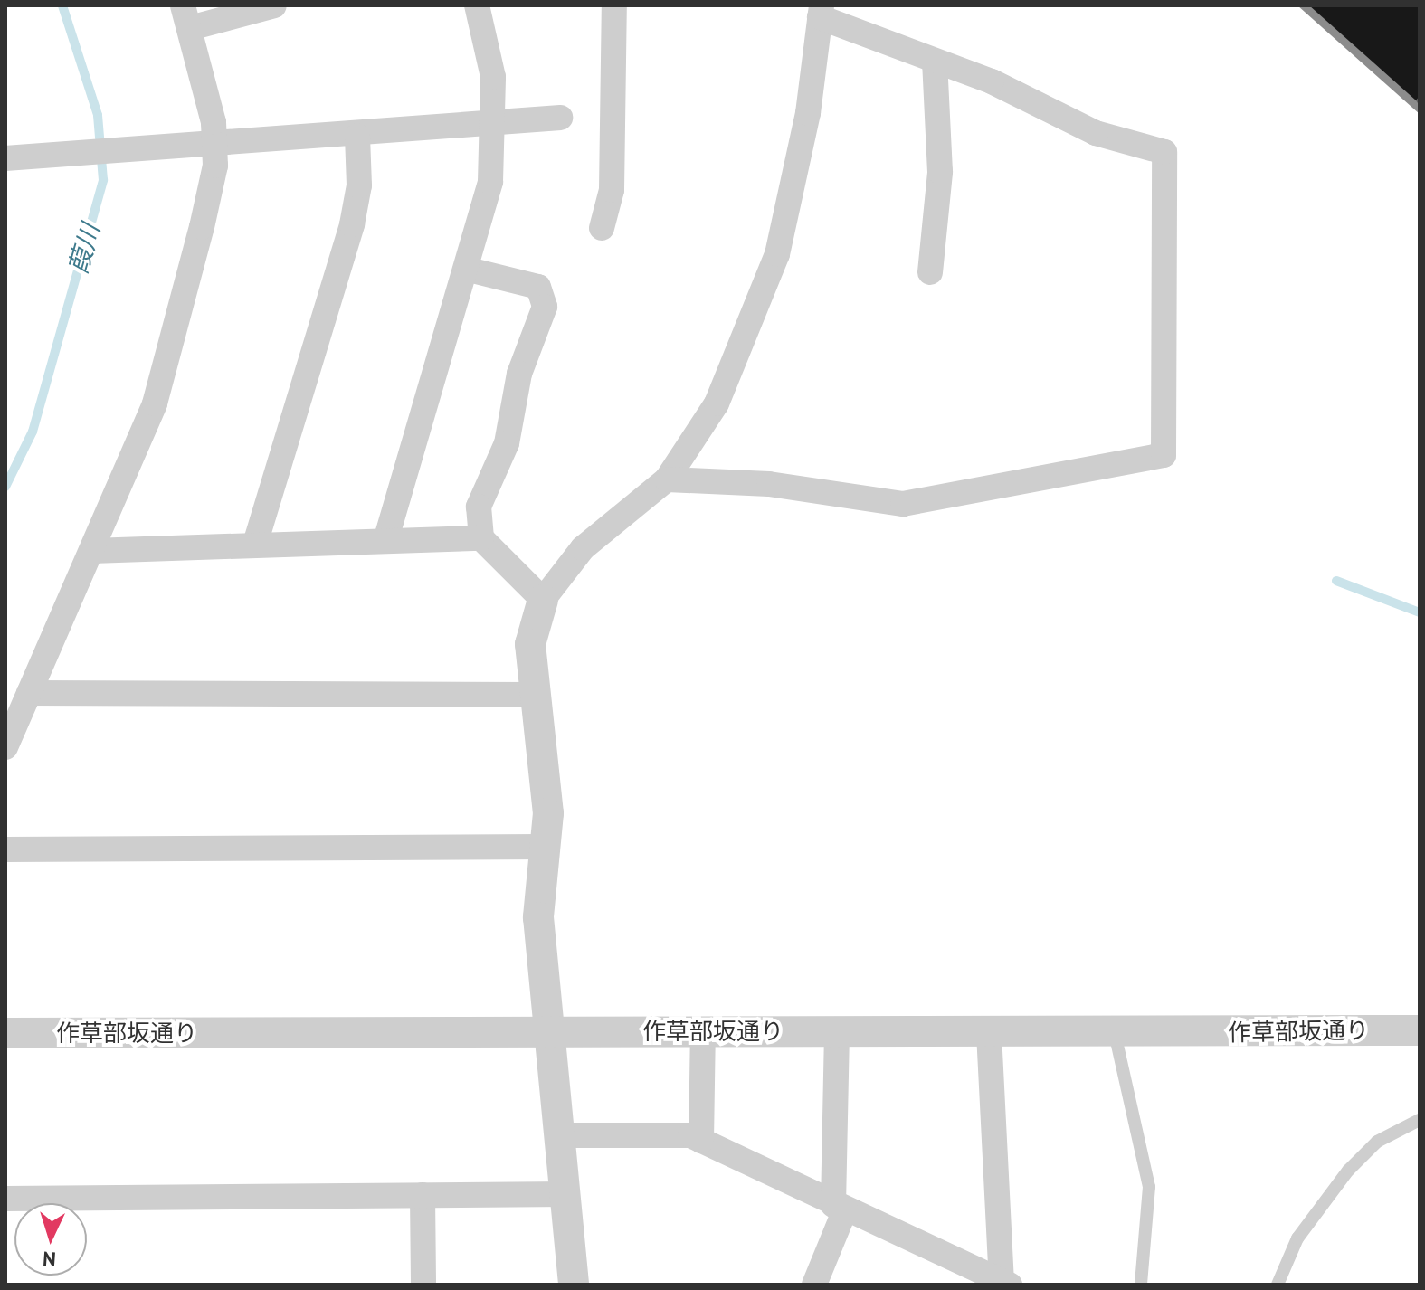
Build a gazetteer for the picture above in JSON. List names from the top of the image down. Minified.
{"streets":{"street":["作草部坂通り"]},"water":["葭川"],"north":"bottom"}
